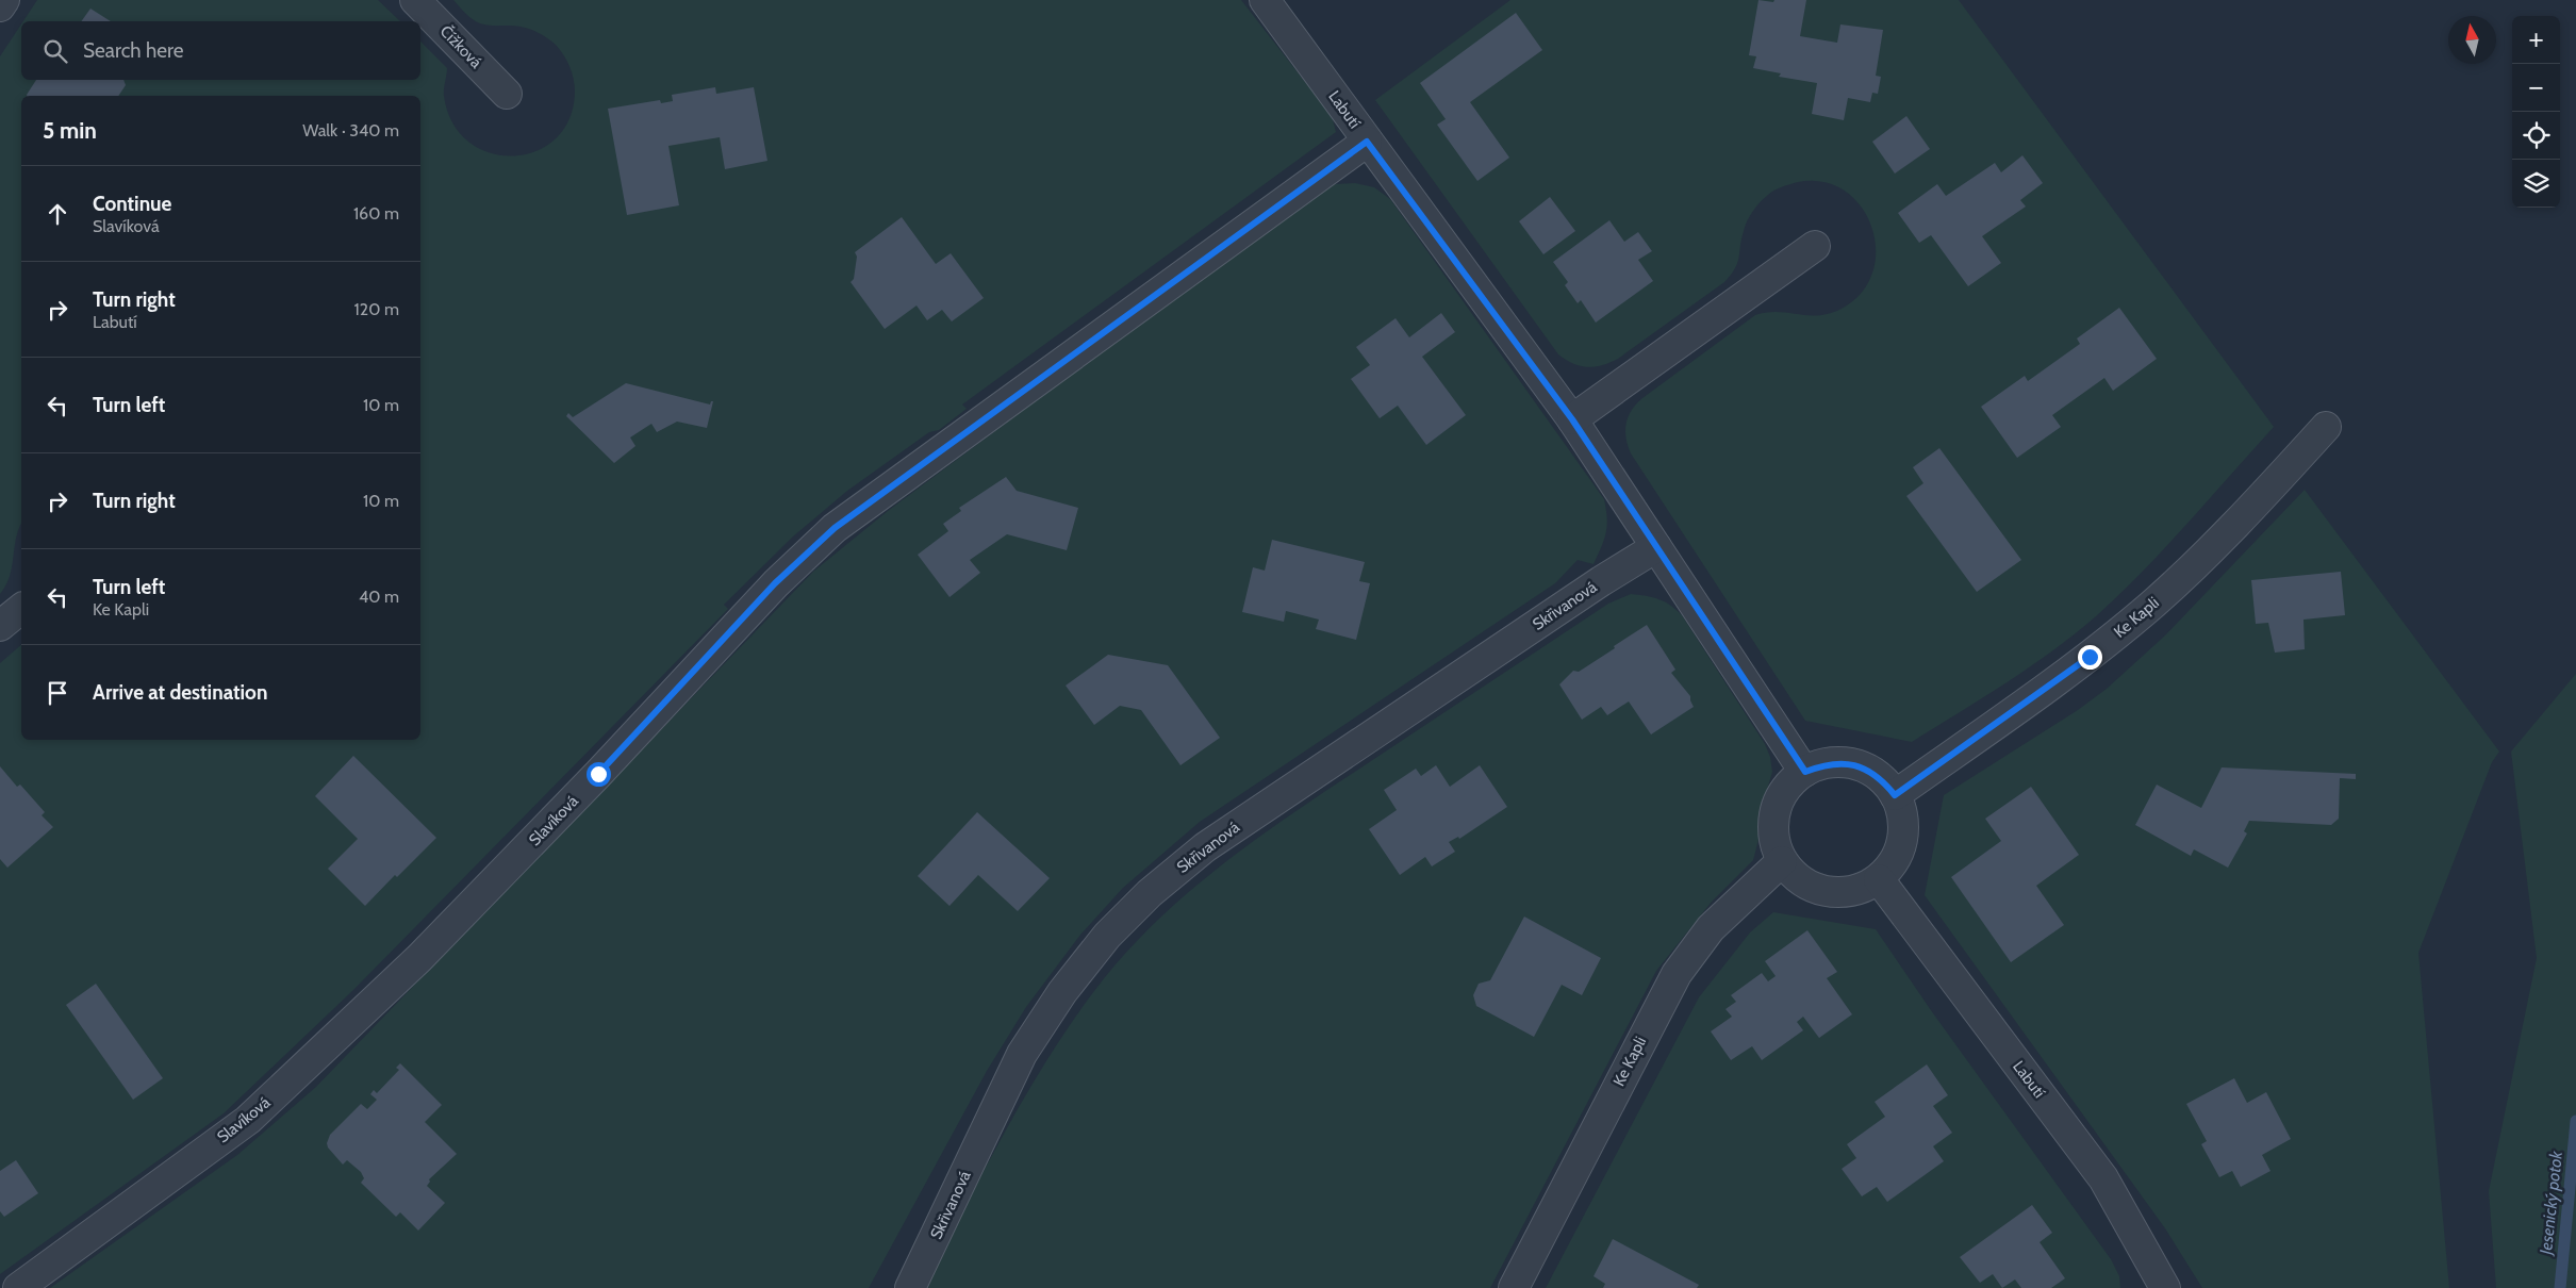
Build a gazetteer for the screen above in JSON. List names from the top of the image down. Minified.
{"streets":{"street":["Čížková","Labutí","Skřivanová","Ke Kapli","Slavíková"]},"crossings":[["Labutí","Skřivanová"],["Labutí","Ke Kapli"],["Labutí","Slavíková"]],"water":["Jesenický potok"],"north":"top","page":{"map_buttons":["+","−"],"search":"Search here","heading":["5 min","Walk · 340 m"],"list":[["Continue","Slavíková","160 m"],["Turn right","Labutí","120 m"],["Turn left","10 m"],["Turn right","10 m"],["Turn left","Ke Kapli","40 m"],"Arrive at destination"]}}
